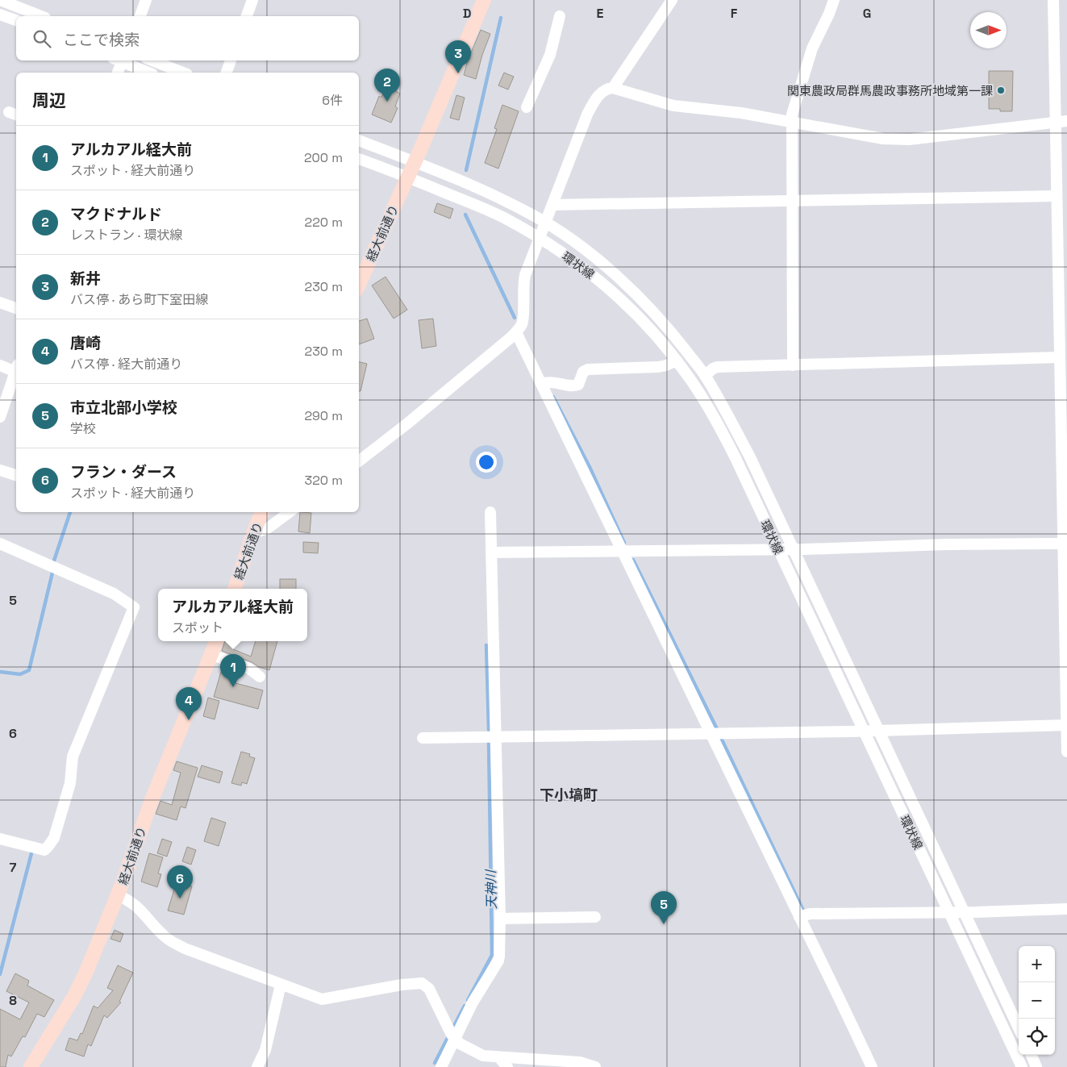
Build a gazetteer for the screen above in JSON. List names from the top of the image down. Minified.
{"streets":{"main road":["経大前通り"],"street":["環状線"]},"crossings":[["経大前通り","環状線"]],"districts":["下小塙町"],"water":["天神川"],"places":["関東農政局群馬農政事務所地域第一課"],"north":"right","page":{"search":"ここで検索","pins":["3","2","1","4","6","5"],"heading":["周辺","6件"],"list":[{"mark":"1","name":"アルカアル経大前","note":"スポット · 経大前通り","value":"200 m"},{"mark":"2","name":"マクドナルド","note":"レストラン · 環状線","value":"220 m"},{"mark":"3","name":"新井","note":"バス停 · あら町下室田線","value":"230 m"},{"mark":"4","name":"唐崎","note":"バス停 · 経大前通り","value":"230 m"},{"mark":"5","name":"市立北部小学校","note":"学校","value":"290 m"},{"mark":"6","name":"フラン・ダース","note":"スポット · 経大前通り","value":"320 m"}],"popup":["アルカアル経大前","スポット"],"map_buttons":["+","−"]},"grid":{"columns":["D","E","F","G"],"rows":["5","6","7","8"]}}
